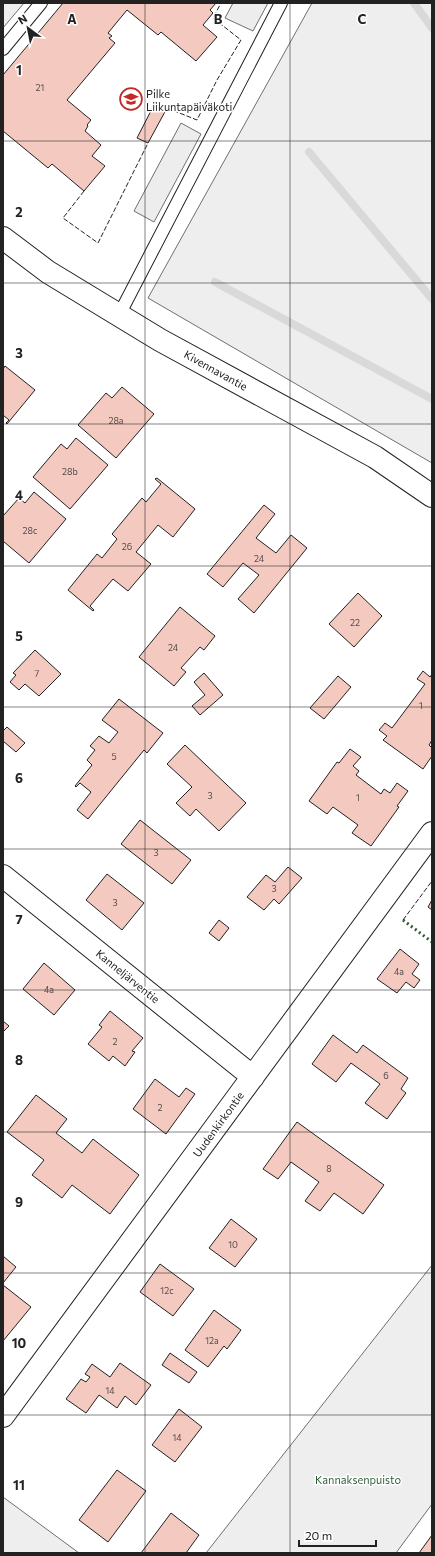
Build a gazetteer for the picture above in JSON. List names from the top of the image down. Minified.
{"streets":{"street":["Kivennavantie","Kanneljärventie","Uudenkirkontie"]},"crossings":[["Kanneljärventie","Uudenkirkontie"]],"parks":["Kannaksenpuisto"],"places":{"school or university":["Pilke Liikuntapäiväkoti"]},"house_numbers":["21","28a","28b","28c","26","24","22","24","7","1","5","3","1","3","3","3","4a","4a","2","6","2","8","10","12c","12a","14","14"],"scale_bar":"20 m","north":"top left","grid":{"columns":["A","B","C"],"rows":["1","2","3","4","5","6","7","8","9","10","11"]}}
